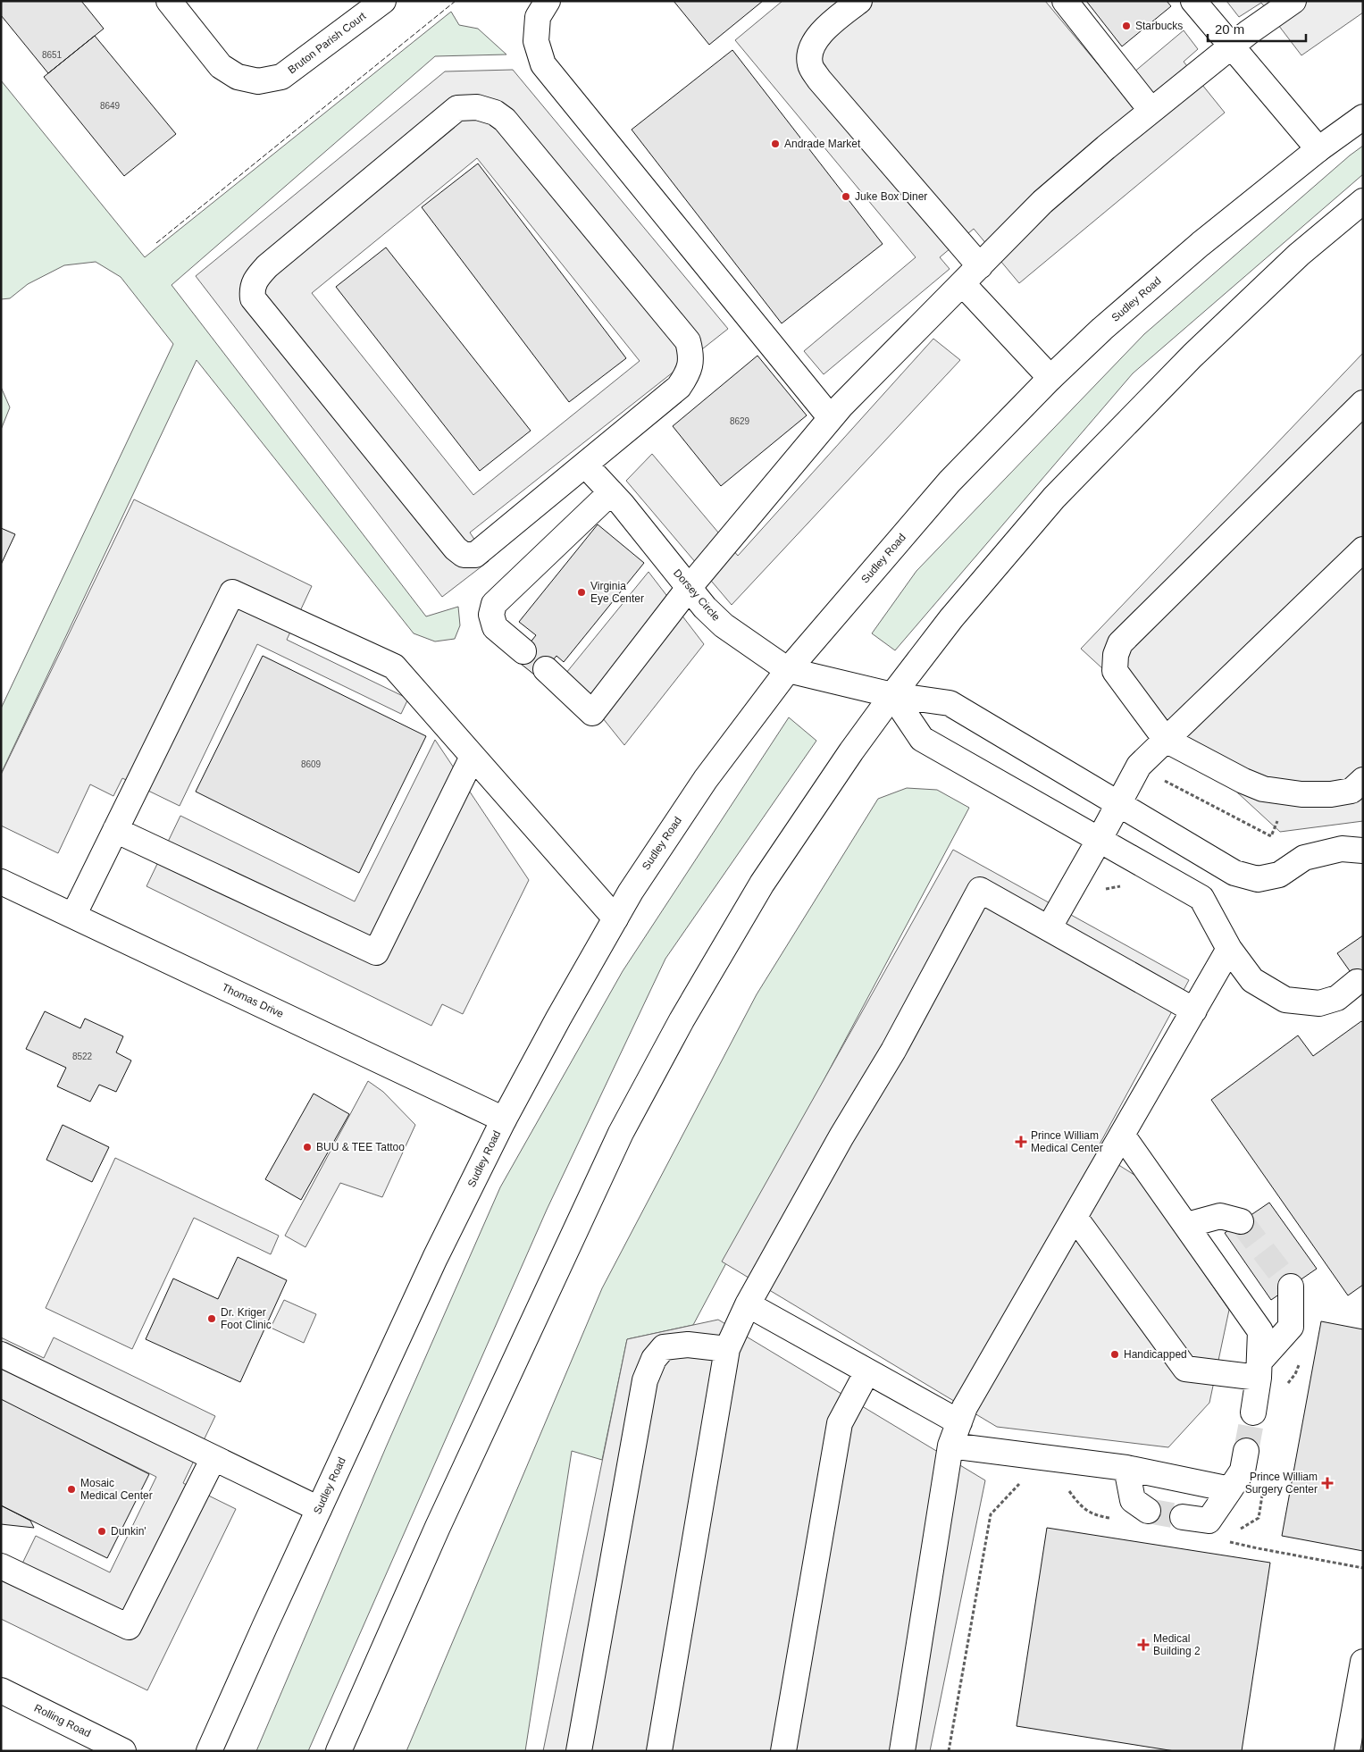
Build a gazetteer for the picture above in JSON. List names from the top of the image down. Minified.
{"streets":{"main road":["Bruton Parish Court","Sudley Road","Dorsey Circle","Thomas Drive","Rolling Road"]},"crossings":[["Sudley Road","Dorsey Circle"],["Sudley Road","Thomas Drive"]],"places":{"other":["Starbucks","Andrade Market","Juke Box Diner","Virginia Eye Center","BUU & TEE Tattoo","Dr. Kriger Foot Clinic","Handicapped","Mosaic Medical Center","Dunkin'"],"health":["Prince William Medical Center","Prince William Surgery Center","Medical Building 2"]},"house_numbers":["8651","8649","8629","8609","8522"],"scale_bar":"20 m"}
